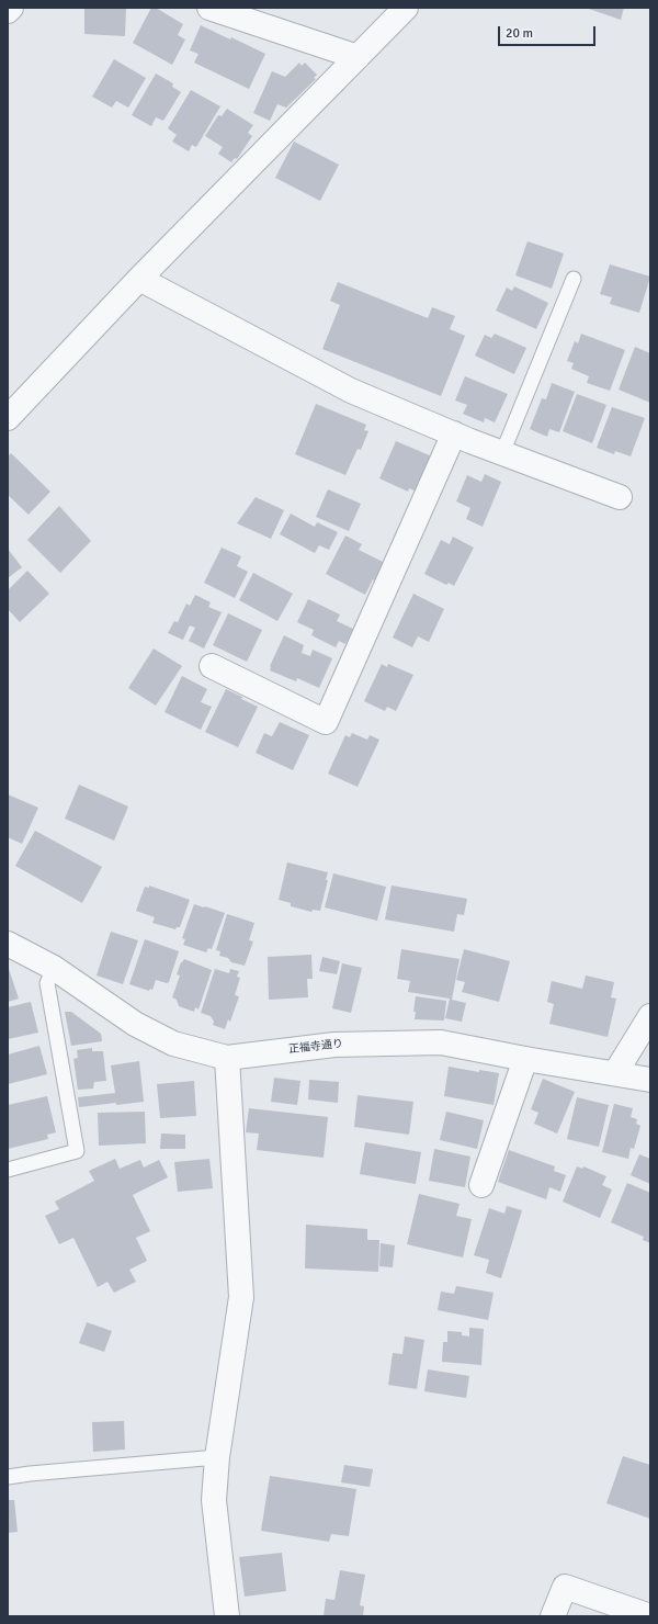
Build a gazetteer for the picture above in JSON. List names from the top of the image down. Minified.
{"streets":{"street":["正福寺通り"]},"scale_bar":"20 m"}
